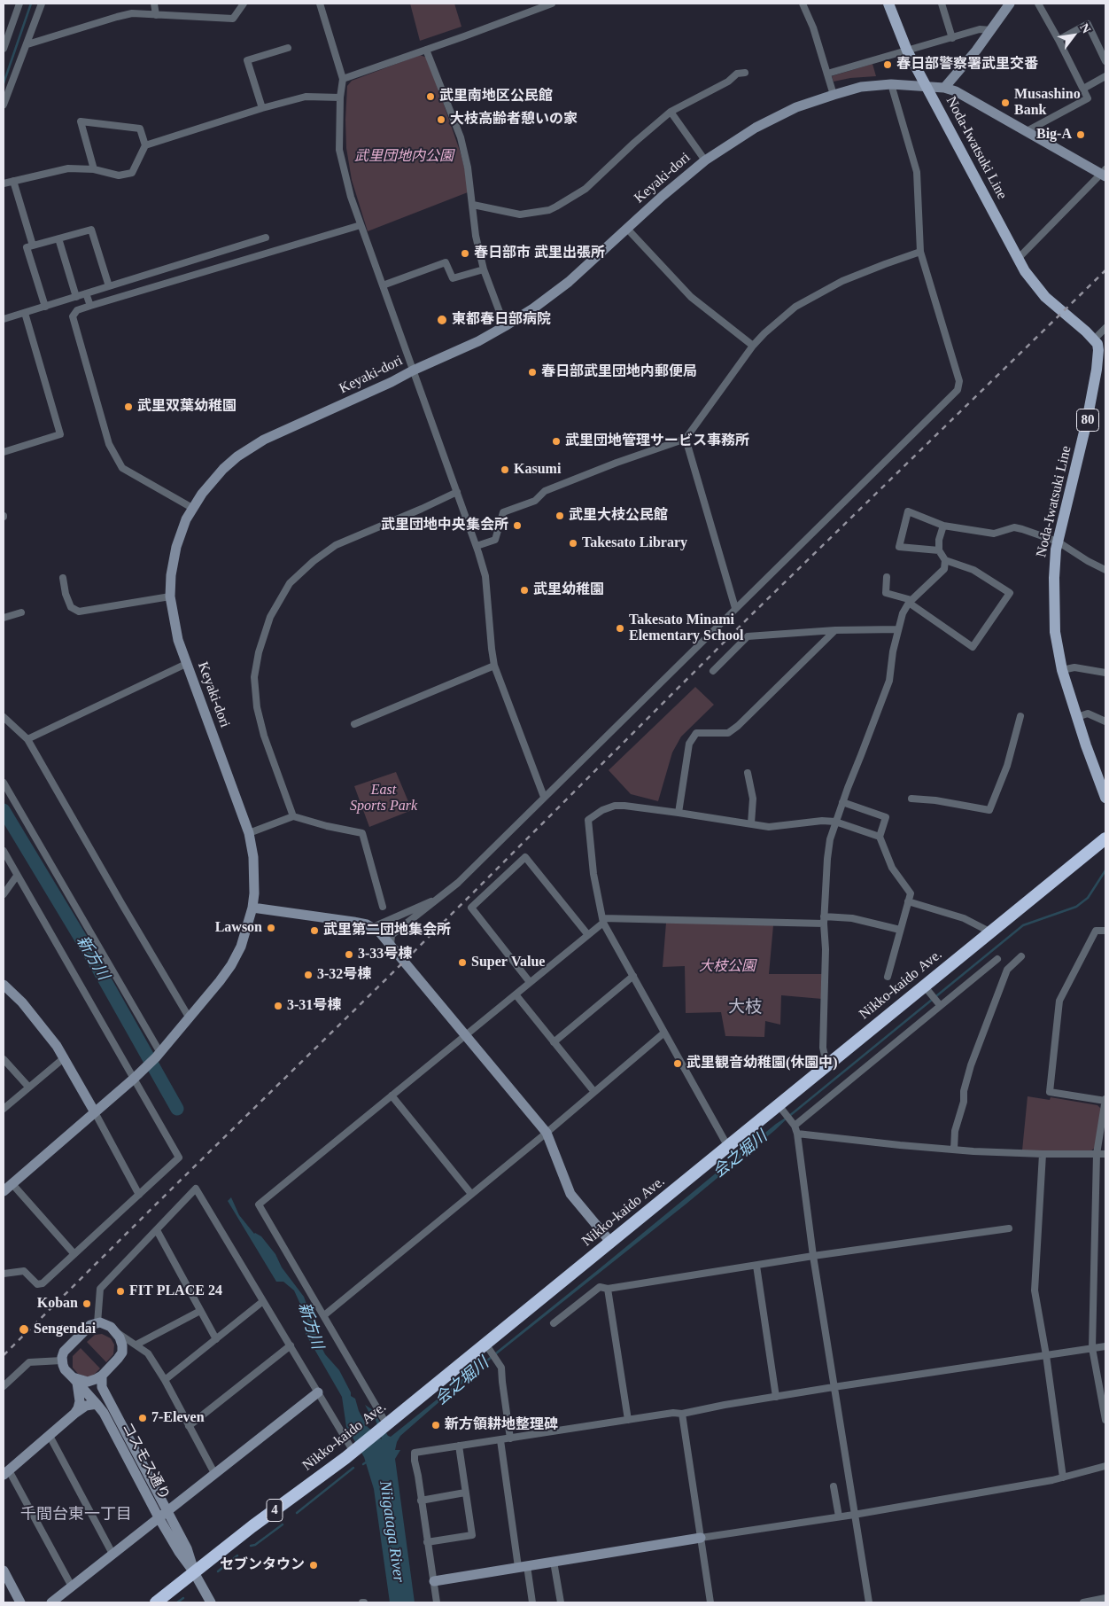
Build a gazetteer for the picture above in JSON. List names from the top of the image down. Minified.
{"streets":{"highway":["Nikko-kaido Ave.","4"],"main road":["Noda-Iwatsuki Line","80"],"street":["Keyaki-dori","コスモス通り"]},"crossings":[["Noda-Iwatsuki Line","Keyaki-dori"],["Nikko-kaido Ave.","コスモス通り"]],"districts":["大枝","千間台東一丁目"],"water":["新方川","会之堀川","Niigataga River"],"parks":["武里団地内公園","East Sports Park","大枝公園"],"places":["春日部警察署武里交番","武里南地区公民館","Musashino Bank","大枝高齢者憩いの家","Big-A","春日部市 武里出張所","東都春日部病院","春日部武里団地内郵便局","武里双葉幼稚園","武里団地管理サービス事務所","Kasumi","武里大枝公民館","武里団地中央集会所","Takesato Library","武里幼稚園","Takesato Minami Elementary School","Lawson","武里第二団地集会所","3-33号棟","Super Value","3-32号棟","3-31号棟","武里観音幼稚園(休園中)","FIT PLACE 24","Koban","Sengendai","7-Eleven","新方領耕地整理碑","セブンタウン"],"north":"top right"}
